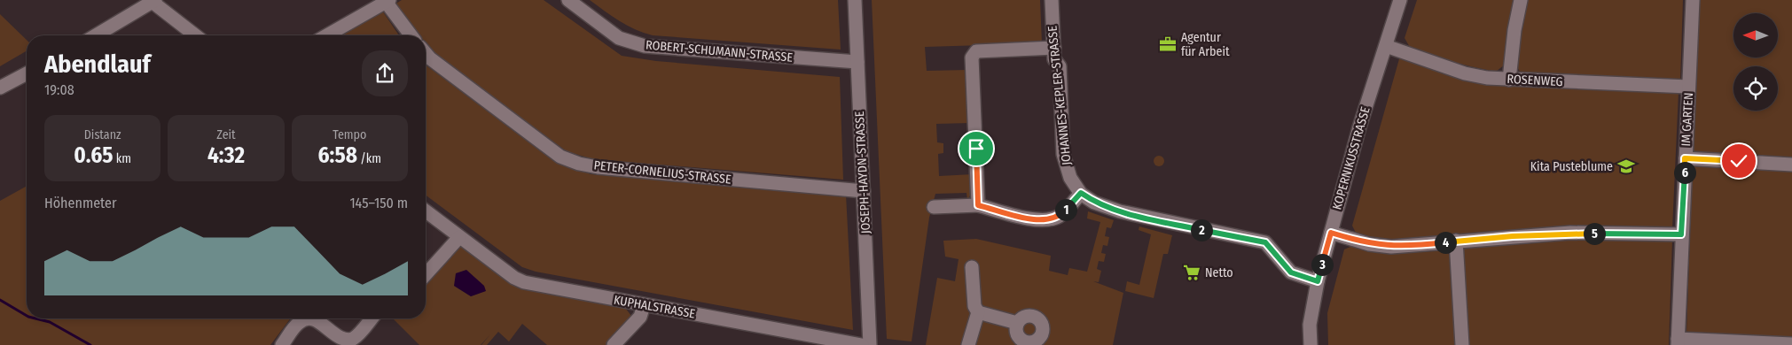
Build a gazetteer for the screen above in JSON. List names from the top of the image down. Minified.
{"streets":{"street":["ROBERT-SCHUMANN-STRASSE","ROSENWEG","JOHANNES-KEPLER-STRASSE","IM GARTEN","KOPERNIKUSSTRASSE","PETER-CORNELIUS-STRASSE","JOSEPH-HAYDN-STRASSE","KUPHALSTRASSE"]},"crossings":[["ROBERT-SCHUMANN-STRASSE","JOSEPH-HAYDN-STRASSE"],["ROSENWEG","IM GARTEN"],["ROSENWEG","KOPERNIKUSSTRASSE"],["JOHANNES-KEPLER-STRASSE","KOPERNIKUSSTRASSE"],["PETER-CORNELIUS-STRASSE","JOSEPH-HAYDN-STRASSE"]],"places":{"office":["Agentur für Arbeit"],"school or university":["Kita Pusteblume"],"supermarket":["Netto"]},"north":"left","page":{"heading":["Abendlauf","19:08"],"stats":[["Distanz","0.65 km"],["Zeit","4:32"],["Tempo","6:58 /km"]],"pins":["6","1","2","5","4","3"],"chart":["Höhenmeter","145–150 m"]}}
